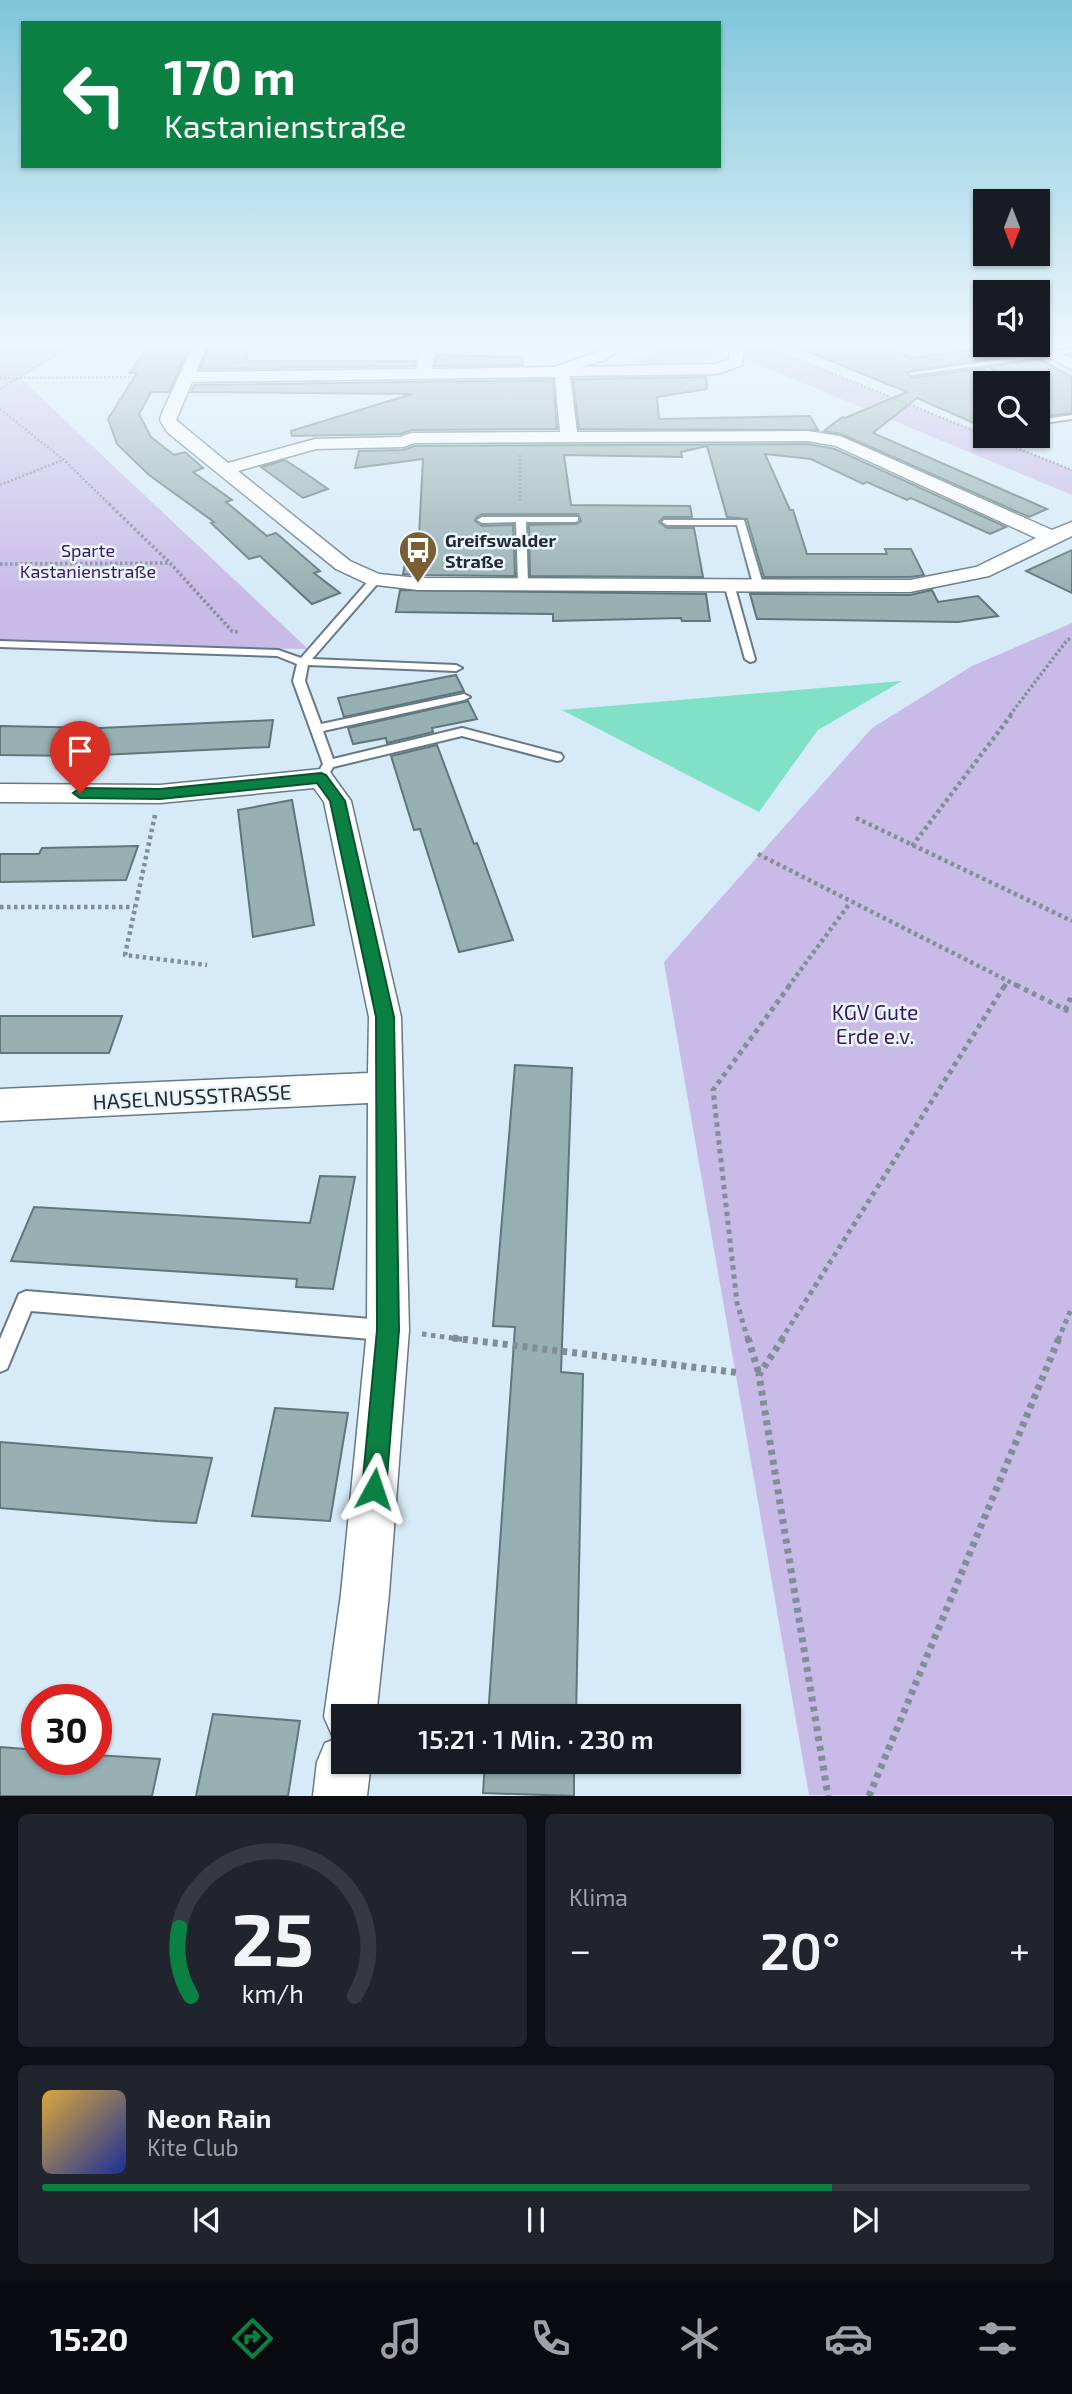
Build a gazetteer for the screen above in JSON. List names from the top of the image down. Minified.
{"streets":{"street":["HASELNUSSSTRASSE"]},"parks":["Sparte Kastanienstraße","KGV Gute Erde e.v."],"places":{"bus stop":["Greifswalder Straße"]},"north":"bottom","page":{"turn":["170 m","Kastanienstraße"],"limit":"30","trip":"15:21 · 1 Min. · 230 m","tile":"Klima","heat":["−","20°","+"],"song":["Neon Rain","Kite Club"],"tabs":"15:20","gauge":["25","km/h"]}}
